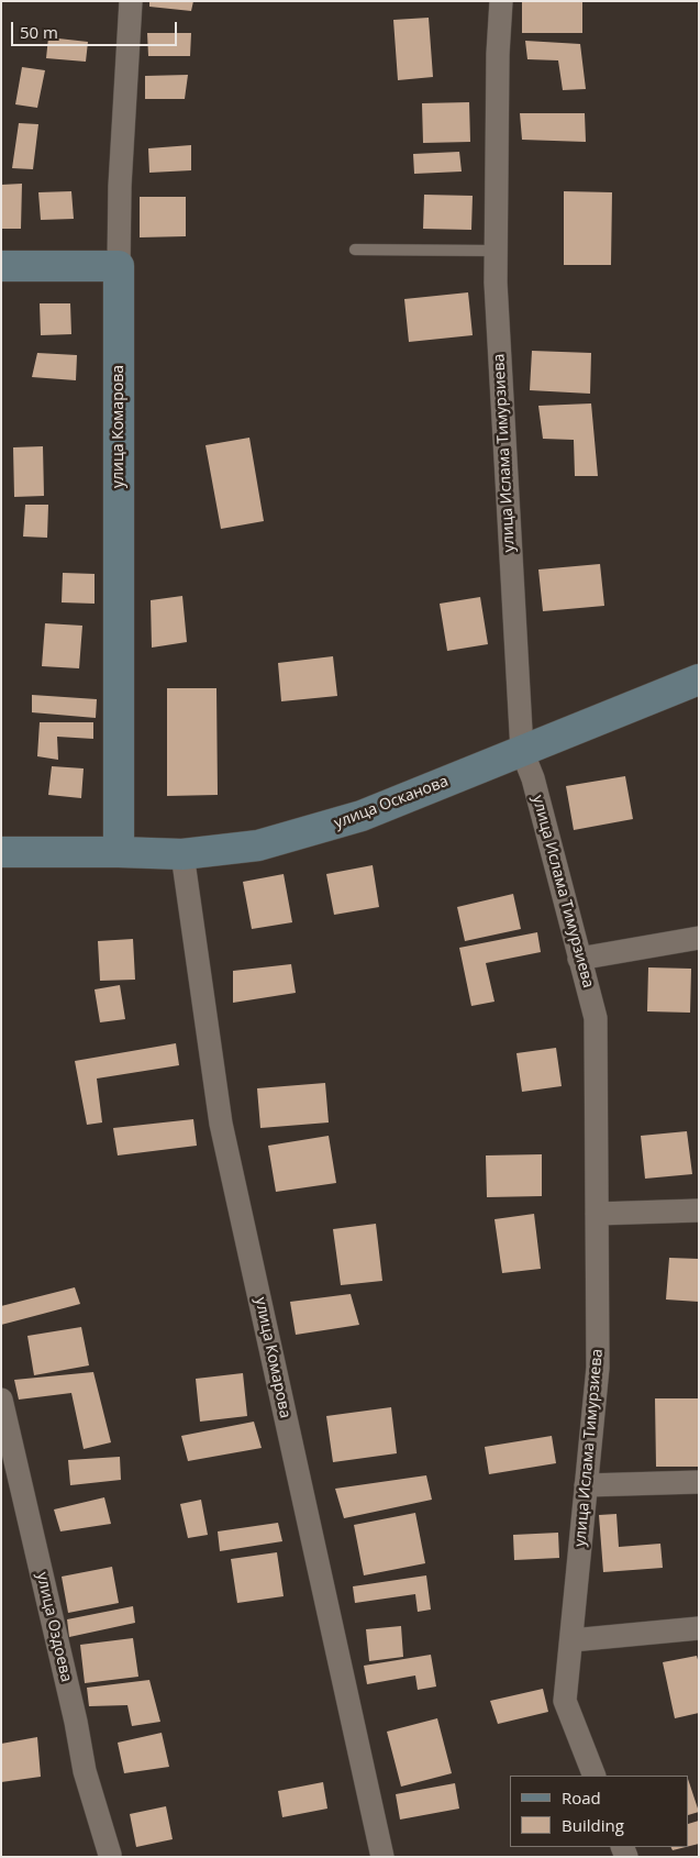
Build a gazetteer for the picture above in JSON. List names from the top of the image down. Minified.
{"streets":{"main road":["улица Комарова","улица Осканова"],"street":["улица Ислама Тимурзиева","улица Оздоева"]},"crossings":[["улица Комарова","улица Осканова"],["улица Ислама Тимурзиева","улица Осканова"]],"legend":["Road","Building"],"scale_bar":"50 m"}
